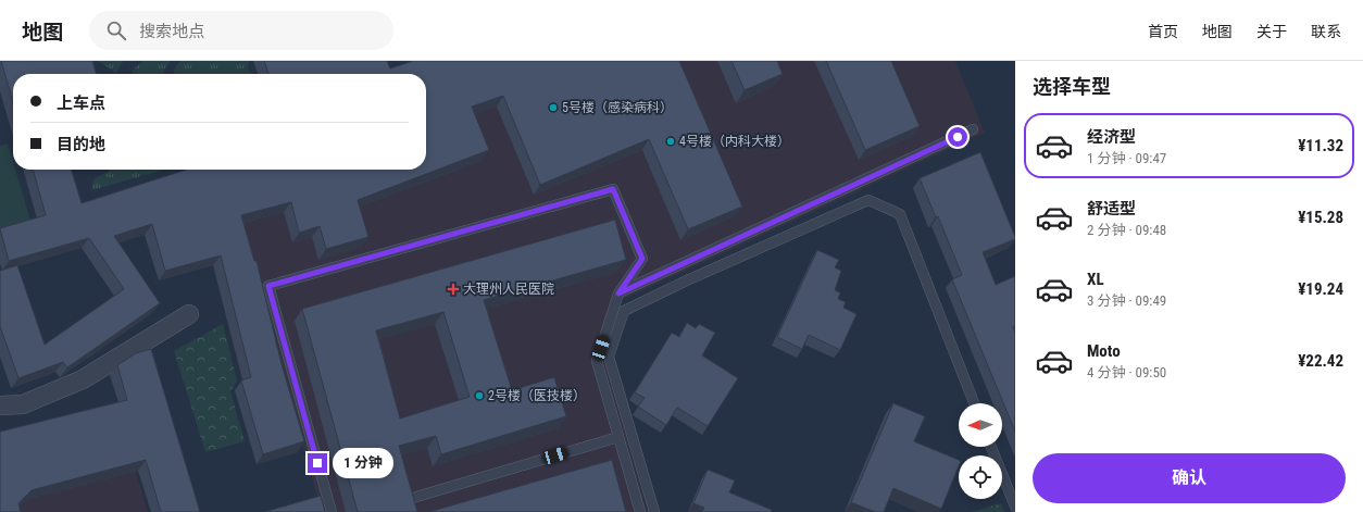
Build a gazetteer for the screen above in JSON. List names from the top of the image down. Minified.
{"places":{"other":["5号楼（感染病科）","4号楼（内科大楼）","2号楼（医技楼）"],"health":["大理州人民医院"]},"north":"left","page":{"header":"地图","search":"搜索地点","nav":["首页","地图","关于","联系"],"heading":"选择车型","banner":["上车点","目的地"],"list":[{"name":"经济型","note":"1 分钟 · 09:47","value":"¥11.32"},{"name":"舒适型","note":"2 分钟 · 09:48","value":"¥15.28"},{"name":"XL","note":"3 分钟 · 09:49","value":"¥19.24"},{"name":"Moto","note":"4 分钟 · 09:50","value":"¥22.42"}],"buttons":"确认","bubble":"1 分钟"}}
